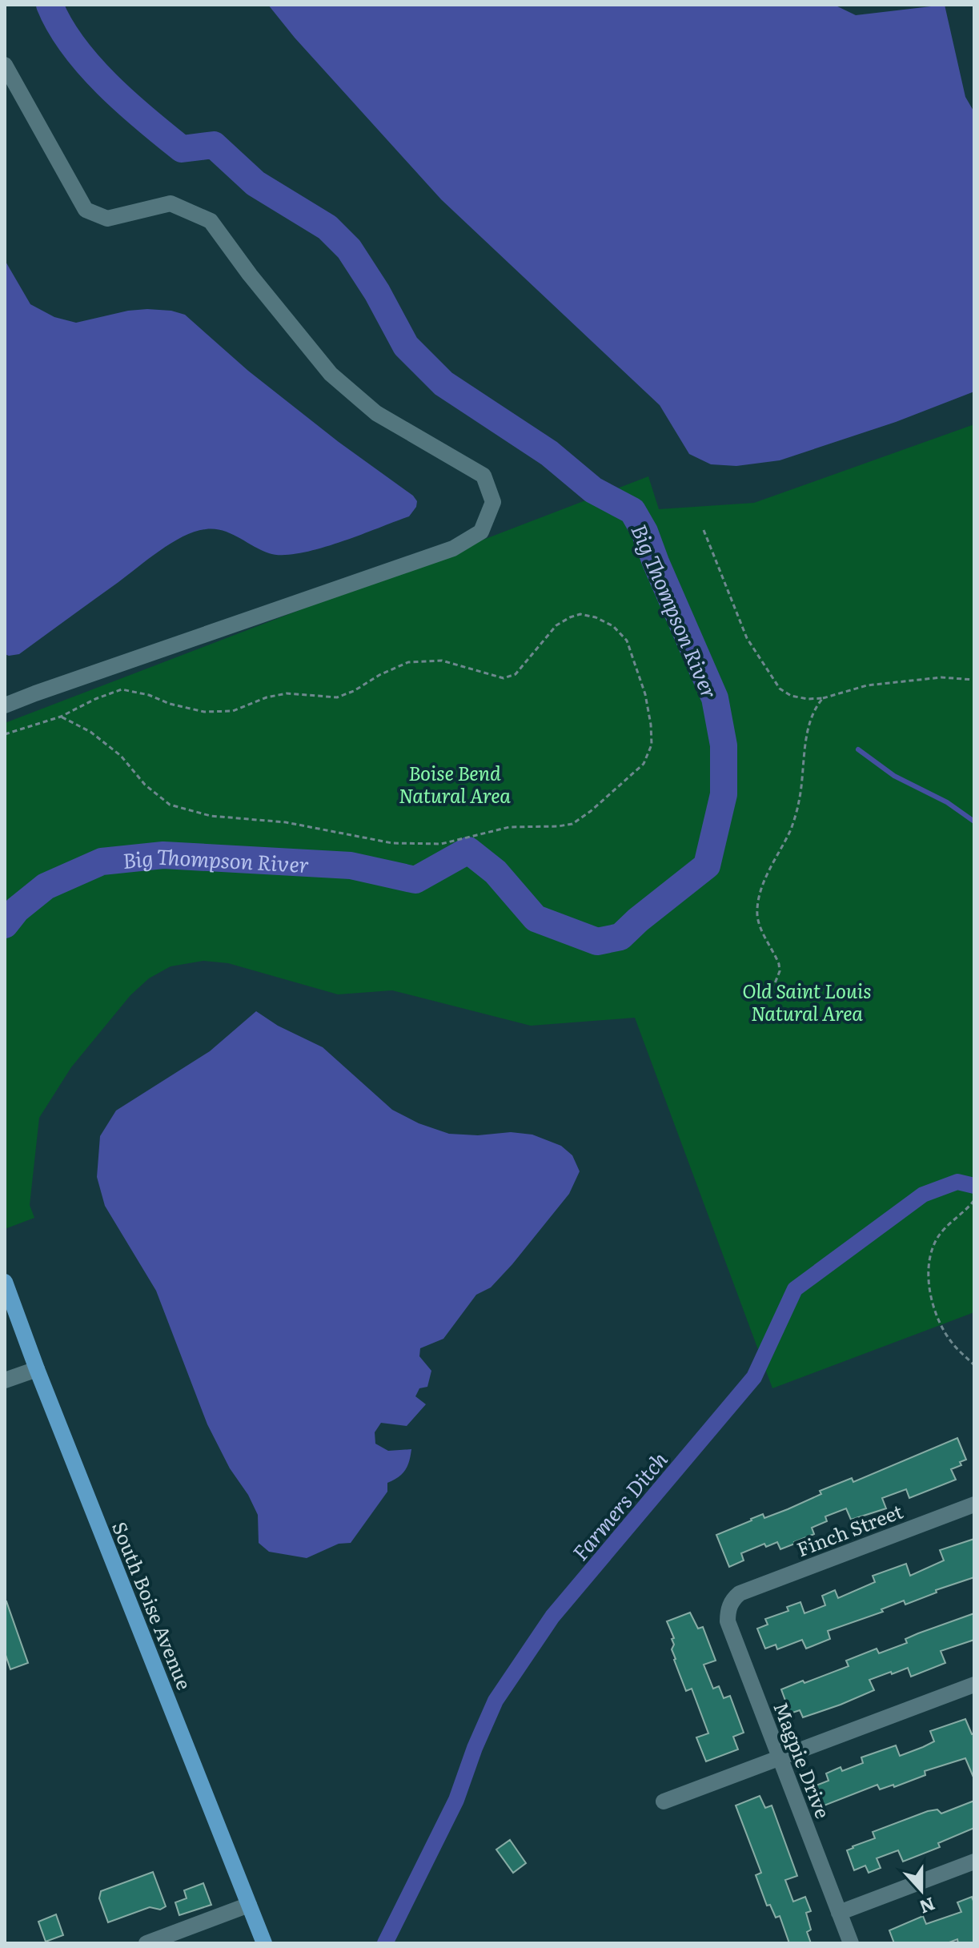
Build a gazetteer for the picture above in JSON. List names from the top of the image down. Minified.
{"streets":{"main road":["South Boise Avenue"],"street":["Finch Street","Magpie Drive"]},"crossings":[["Finch Street","Magpie Drive"]],"water":["Big Thompson River","Farmers Ditch"],"parks":["Boise Bend Natural Area","Old Saint Louis Natural Area"],"north":"bottom"}
